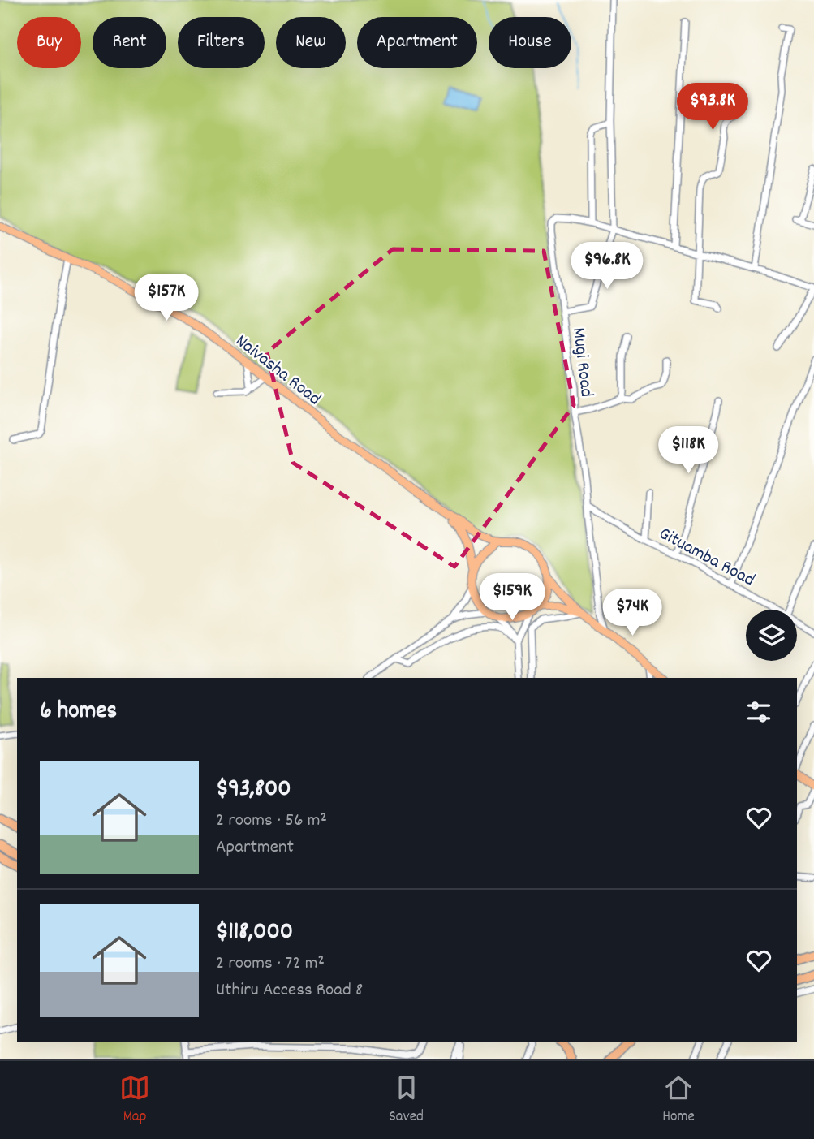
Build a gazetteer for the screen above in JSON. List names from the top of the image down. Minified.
{"streets":{"main road":["Naivasha Road"],"street":["Mugi Road","Gituamba Road"]},"crossings":[["Mugi Road","Gituamba Road"]],"page":{"chip":["Buy","Rent","Filters","New","Apartment","House"],"price":["$93.8K","$96.8K","$157K","$118K","$159K","$74K"],"heading":"6 homes","list":[{"name":"$93,800","note":"2 rooms · 56 m² · Apartment"},{"name":"$118,000","note":"2 rooms · 72 m² · Uthiru Access Road 8"}],"tabs":["Map","Saved","Home"]}}
